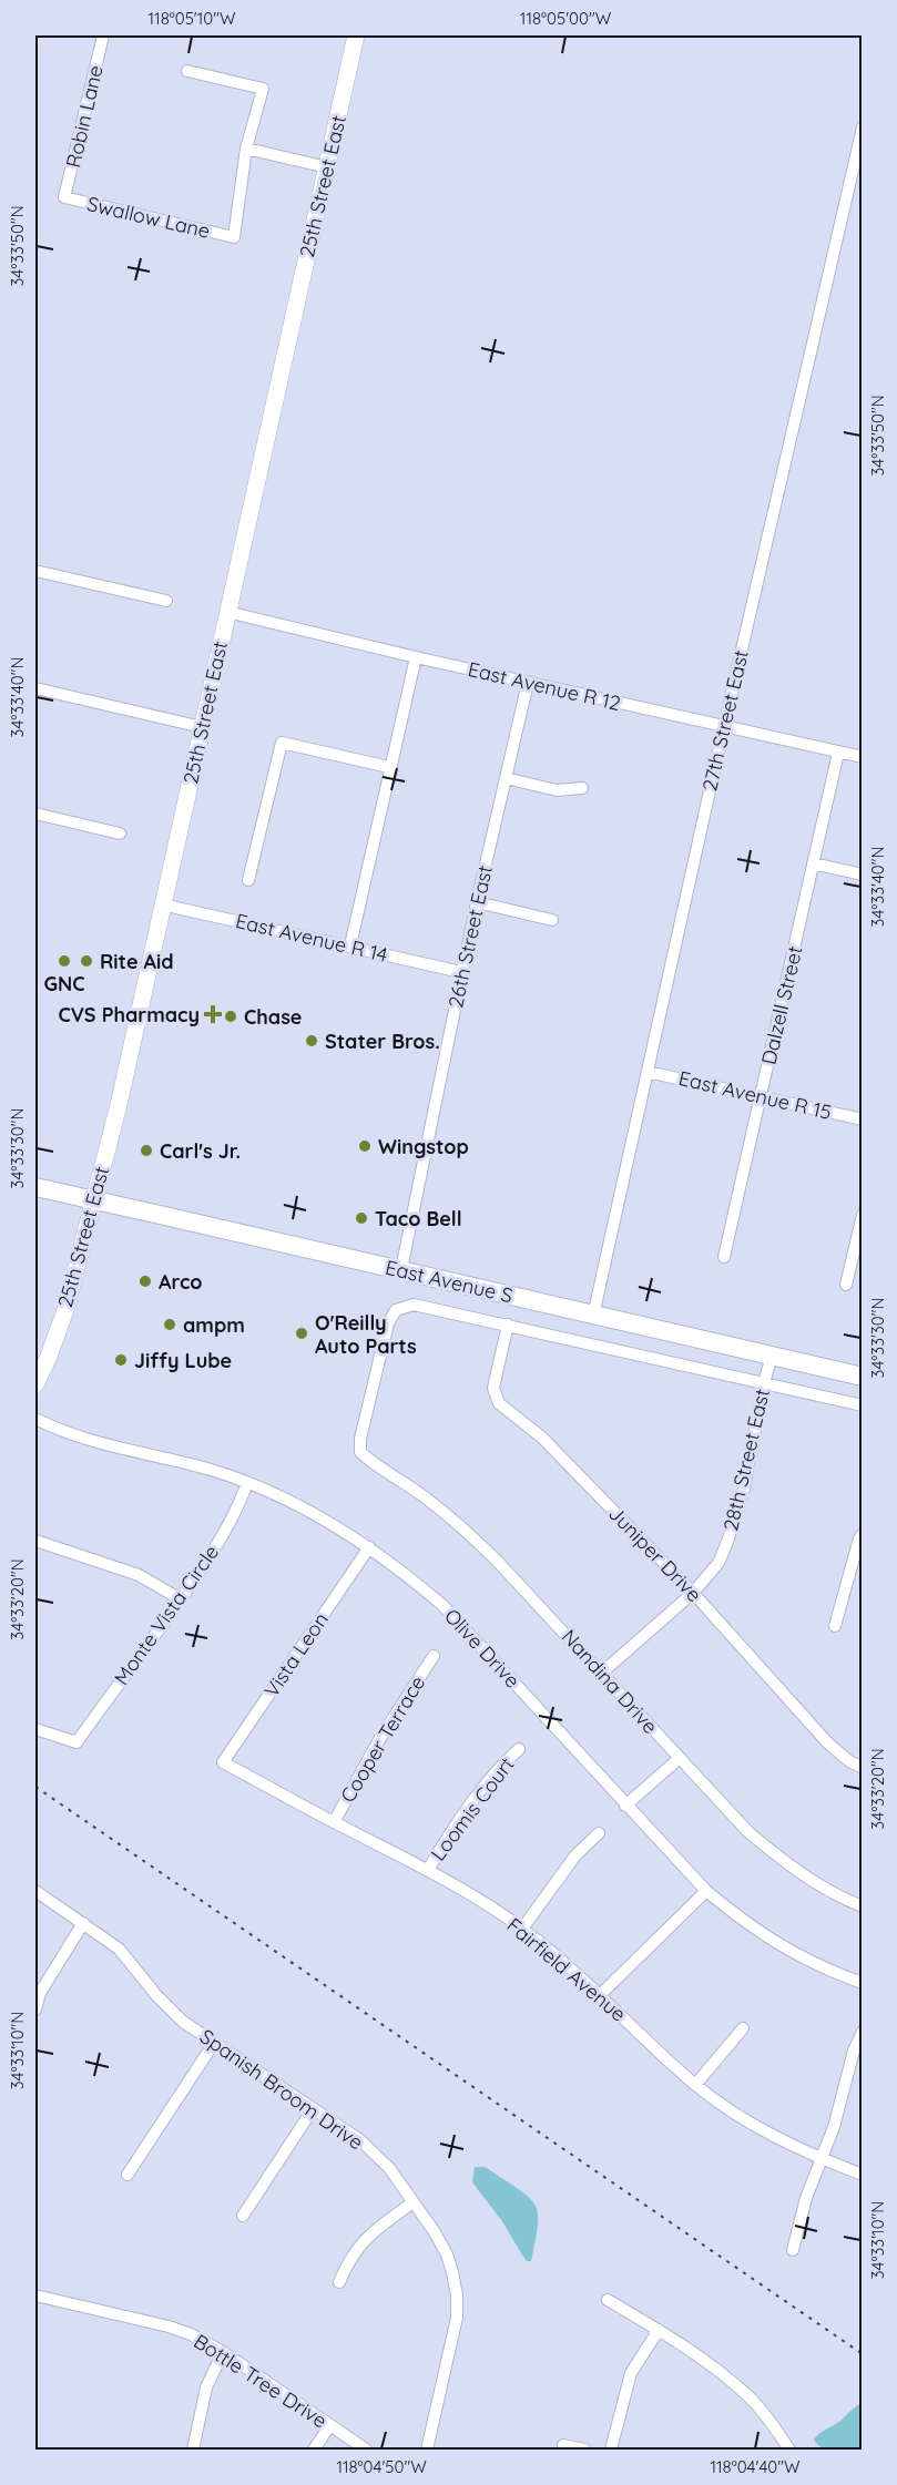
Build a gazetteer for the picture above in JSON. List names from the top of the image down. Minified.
{"streets":{"main road":["25th Street East","East Avenue S"],"street":["Robin Lane","Swallow Lane","East Avenue R 12","27th Street East","26th Street East","East Avenue R 14","Dalzell Street","East Avenue R 15","28th Street East","Juniper Drive","Monte Vista Circle","Olive Drive","Vista Leon","Nandina Drive","Cooper Terrace","Loomis Court","Fairfield Avenue","Spanish Broom Drive","Bottle Tree Drive"]},"crossings":[["Robin Lane","Swallow Lane"],["25th Street East","East Avenue R 12"],["25th Street East","East Avenue R 14"],["25th Street East","East Avenue S"],["East Avenue R 12","27th Street East"],["East Avenue R 12","26th Street East"],["East Avenue R 12","Dalzell Street"],["27th Street East","East Avenue R 15"],["27th Street East","East Avenue S"],["26th Street East","East Avenue R 14"],["26th Street East","East Avenue S"],["Dalzell Street","East Avenue R 15"],["East Avenue S","28th Street East"],["East Avenue S","Juniper Drive"],["East Avenue S","Nandina Drive"],["28th Street East","Juniper Drive"],["28th Street East","Nandina Drive"],["Monte Vista Circle","Olive Drive"],["Olive Drive","Vista Leon"],["Vista Leon","Fairfield Avenue"],["Cooper Terrace","Fairfield Avenue"],["Loomis Court","Fairfield Avenue"]],"places":{"other":["GNC","Rite Aid","Chase","Stater Bros.","Wingstop","Carl's Jr.","Taco Bell","Arco","ampm","O'Reilly Auto Parts","Jiffy Lube"],"health":["CVS Pharmacy"]},"coordinates":["118°05'10\"W","118°05'00\"W","34°33'50\"N","34°33'40\"N","34°33'30\"N","34°33'20\"N","34°33'10\"N","118°04'50\"W","118°04'40\"W"]}
